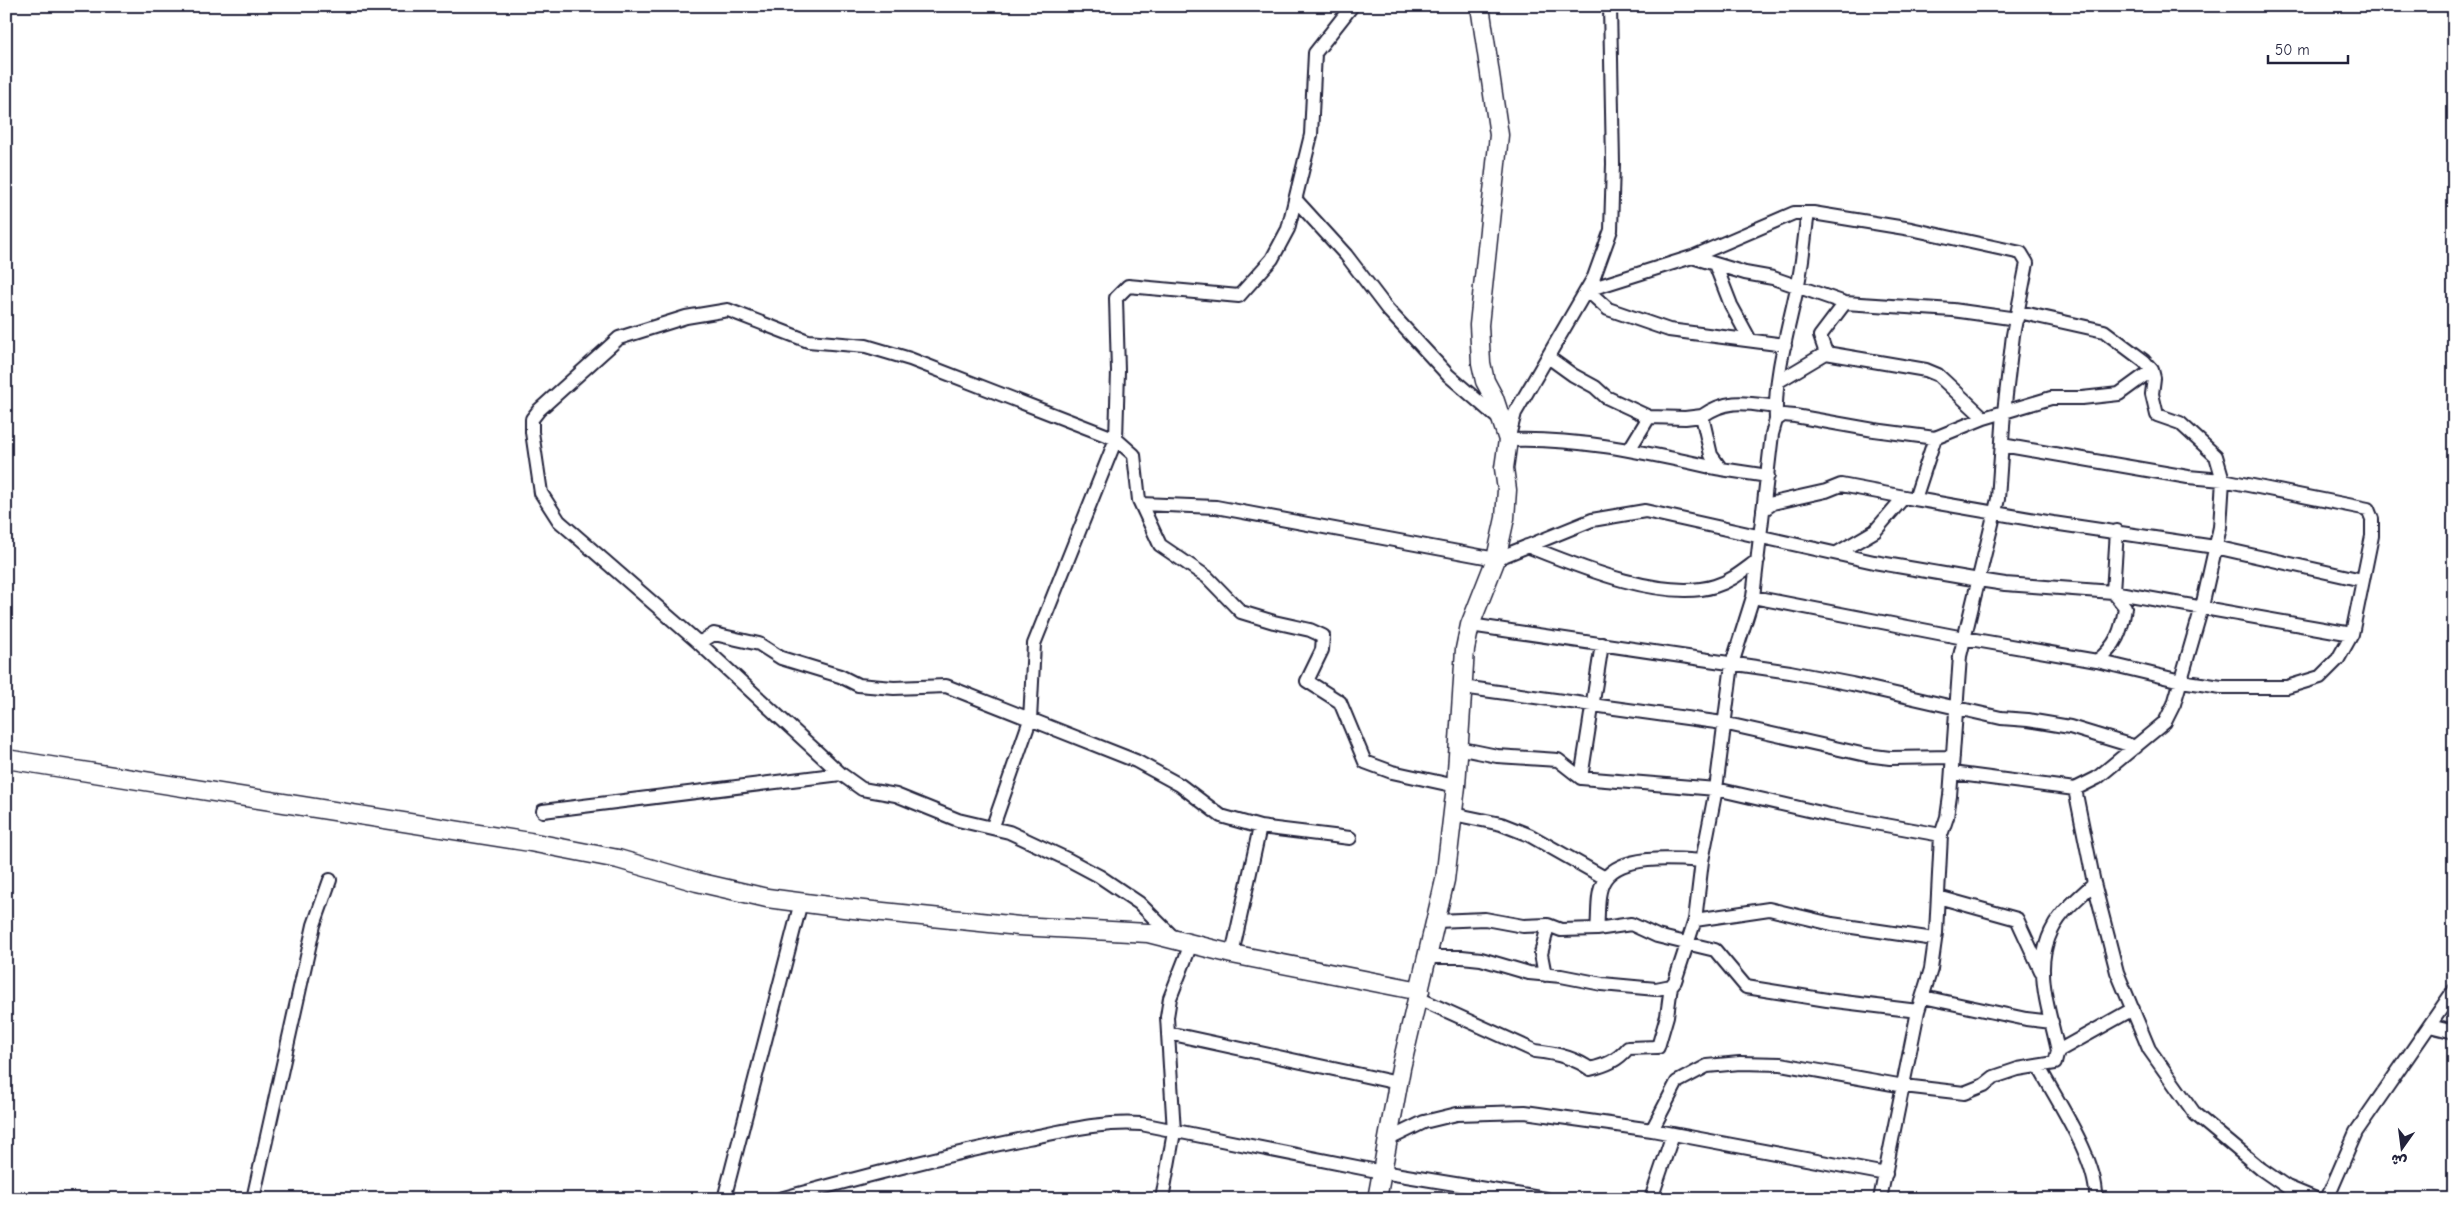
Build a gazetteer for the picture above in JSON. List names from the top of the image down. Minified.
{"scale_bar":"50 m","north":"bottom"}
